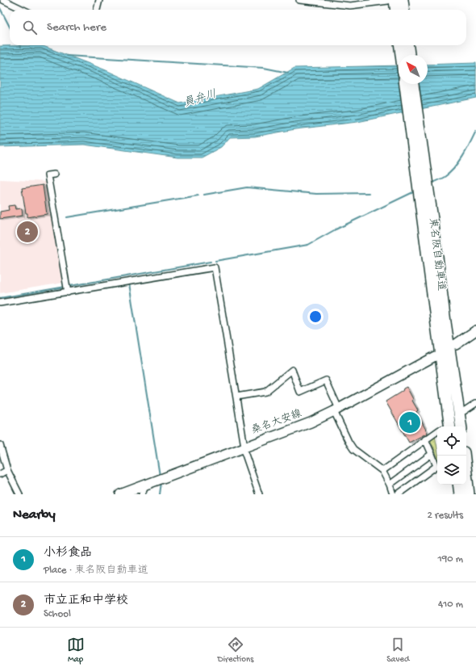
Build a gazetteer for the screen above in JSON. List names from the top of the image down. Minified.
{"streets":{"highway":["東名阪自動車道"],"main road":["桑名大安線"]},"water":["員弁川"],"north":"top left","page":{"search":"Search here","pins":["2","1"],"heading":["Nearby","2 results"],"list":[{"mark":"1","name":"小杉食品","note":"Place · 東名阪自動車道","value":"190 m"},{"mark":"2","name":"市立正和中学校","note":"School","value":"410 m"}],"nav":["Map","Directions","Saved"]}}
